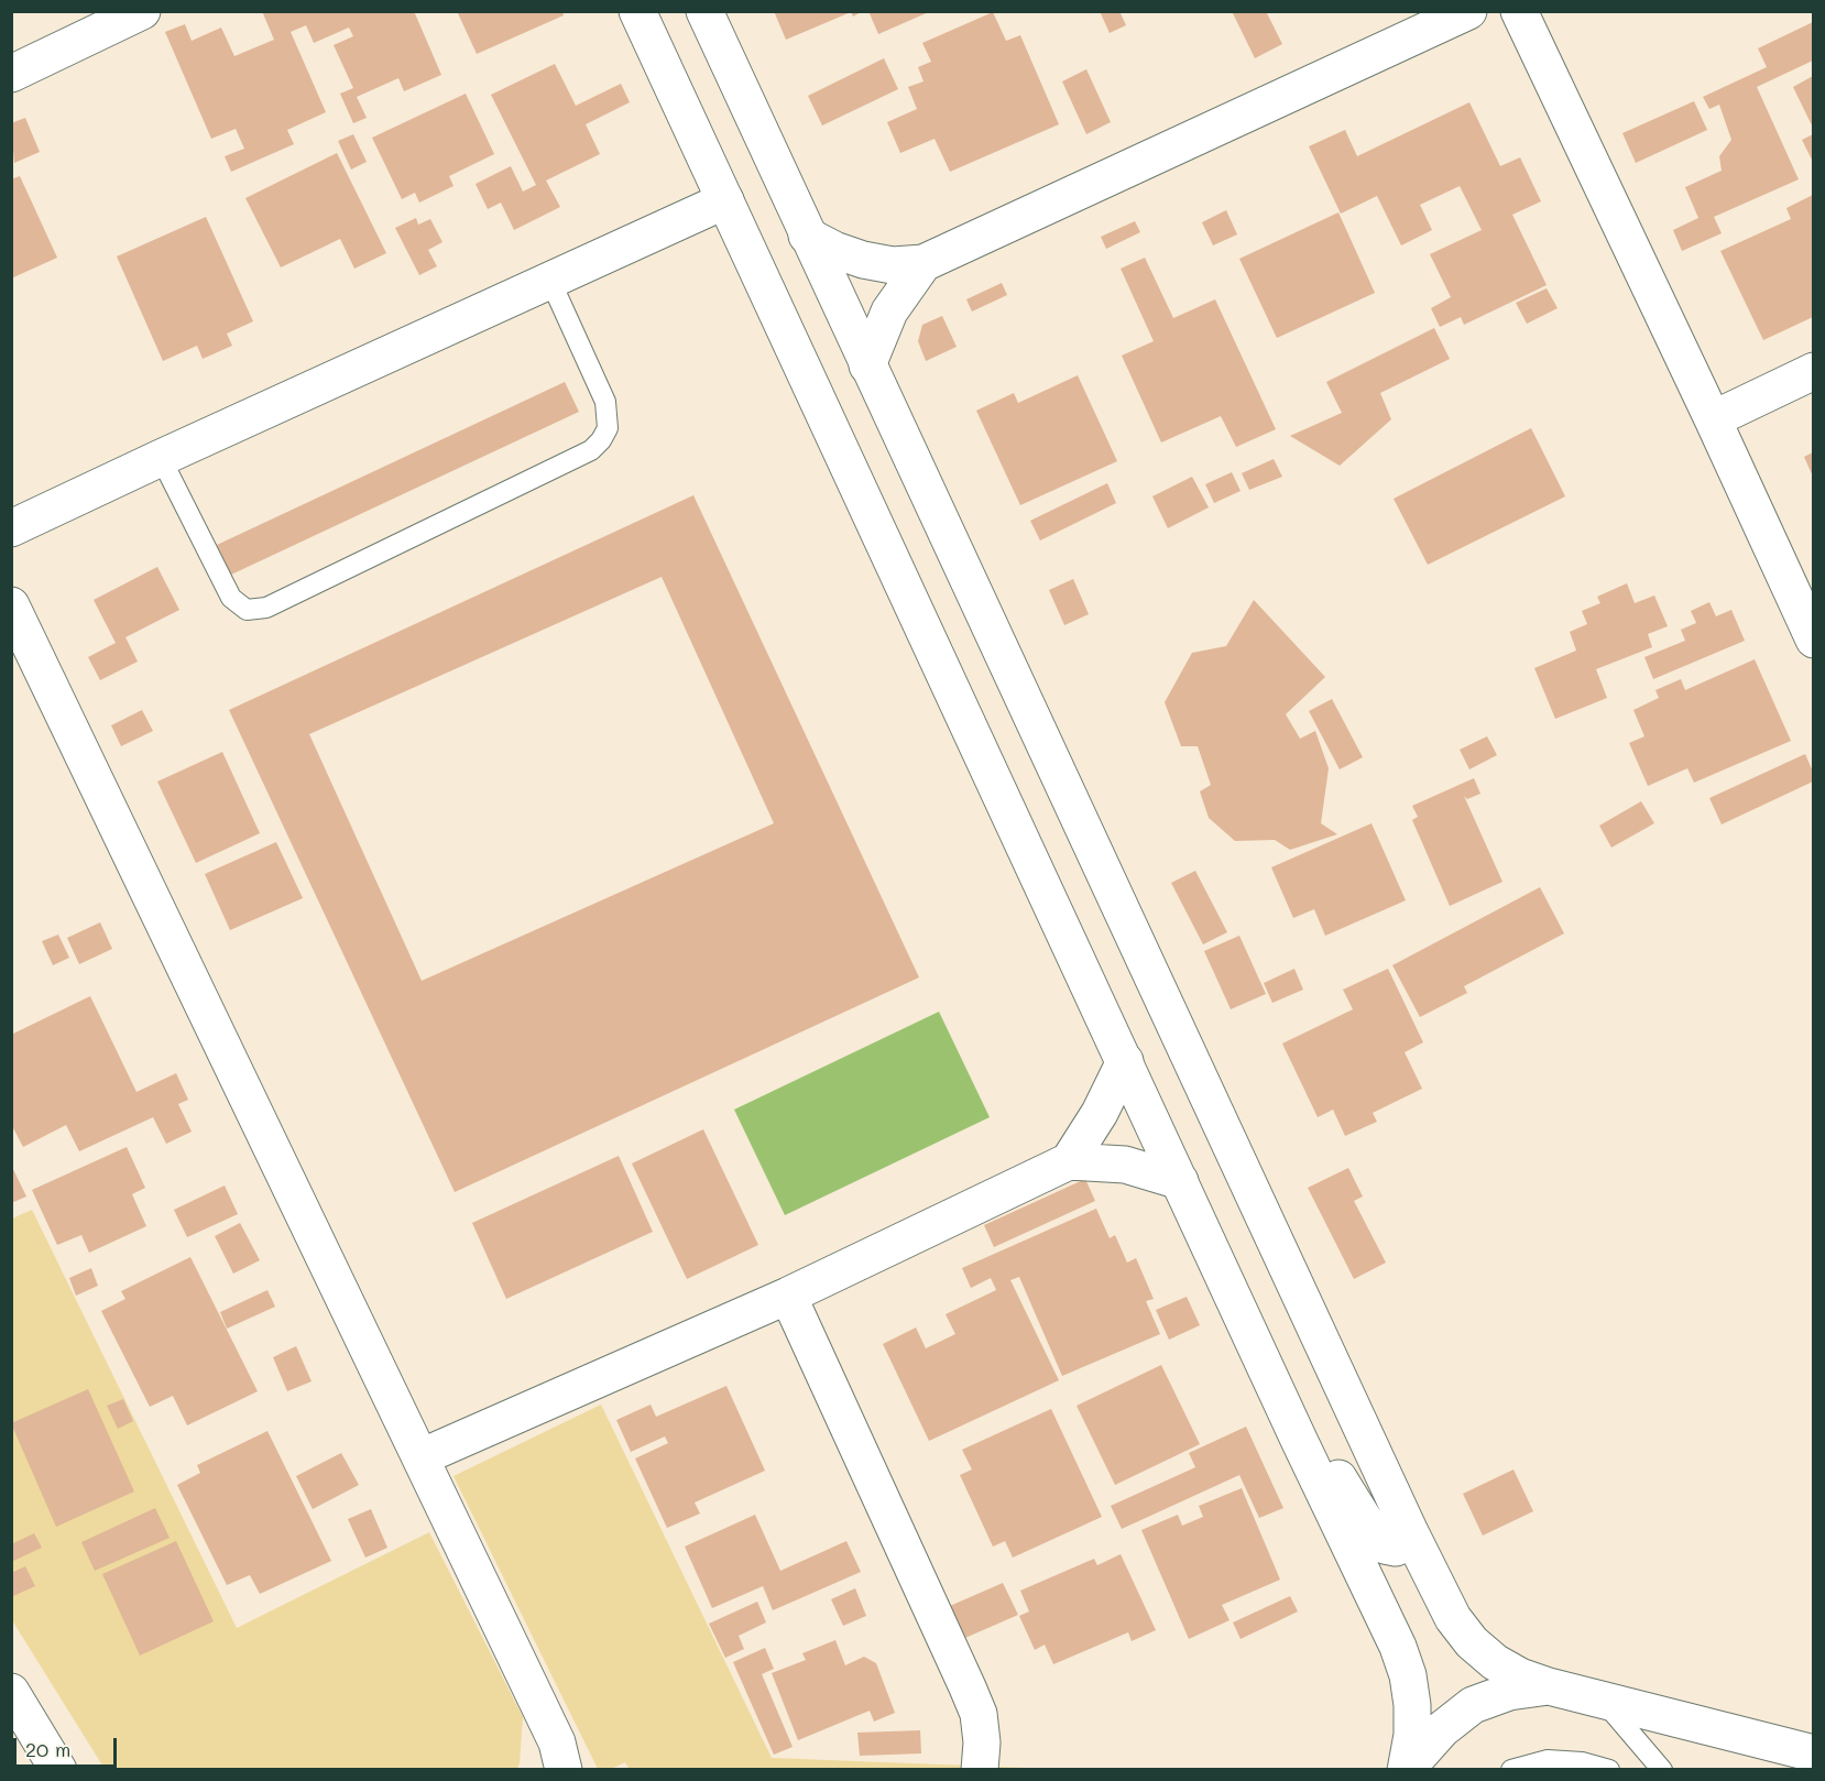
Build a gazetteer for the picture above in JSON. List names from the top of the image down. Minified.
{"scale_bar":"20 m"}
